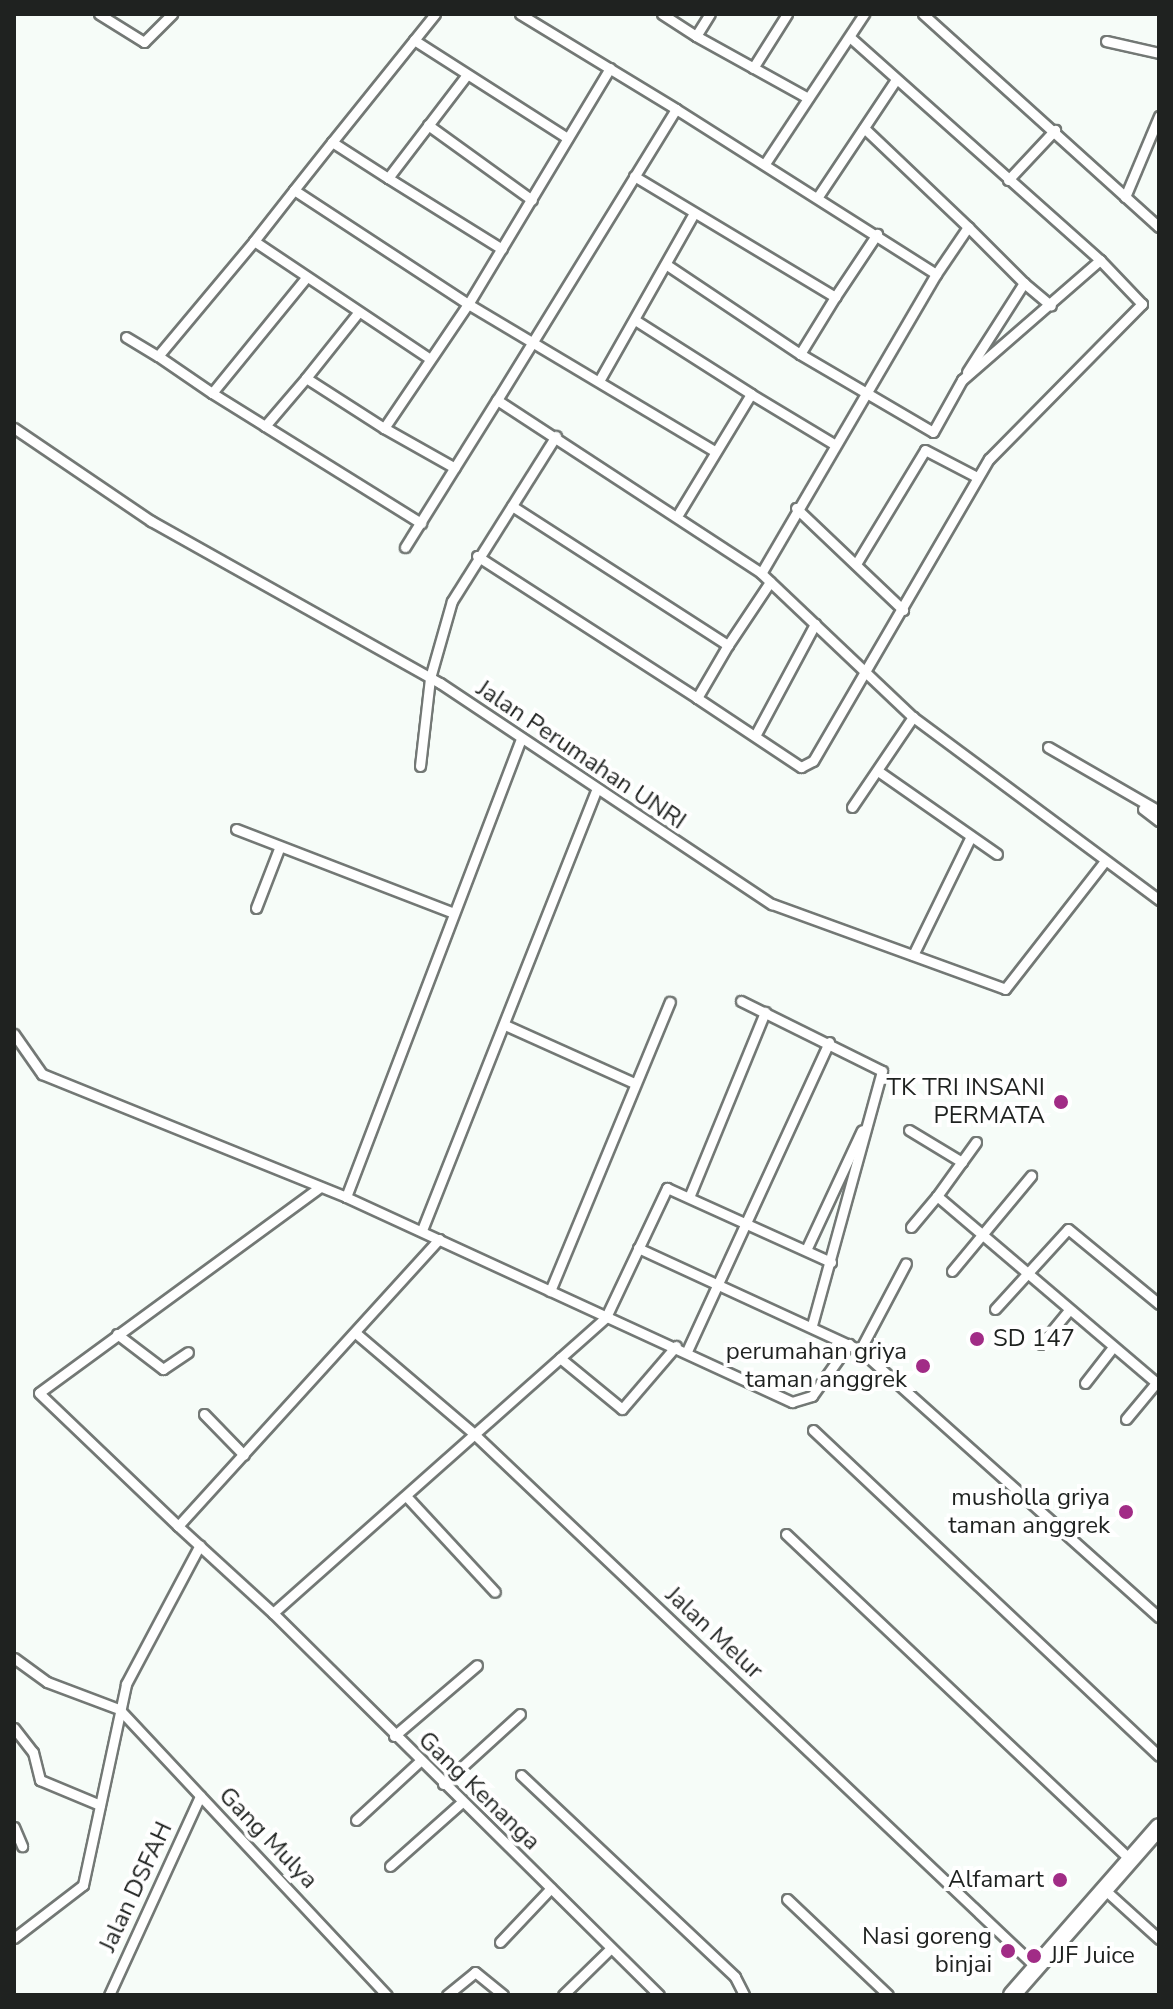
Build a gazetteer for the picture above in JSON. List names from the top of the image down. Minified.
{"streets":{"street":["Jalan Perumahan UNRI","Jalan Melur","Gang Kenanga","Gang Mulya","Jalan DSFAH"]},"crossings":[["Gang Mulya","Jalan DSFAH"]],"places":["TK TRI INSANI PERMATA","SD 147","perumahan griya taman anggrek","musholla griya taman anggrek","Alfamart","Nasi goreng binjai","JJF Juice"]}
